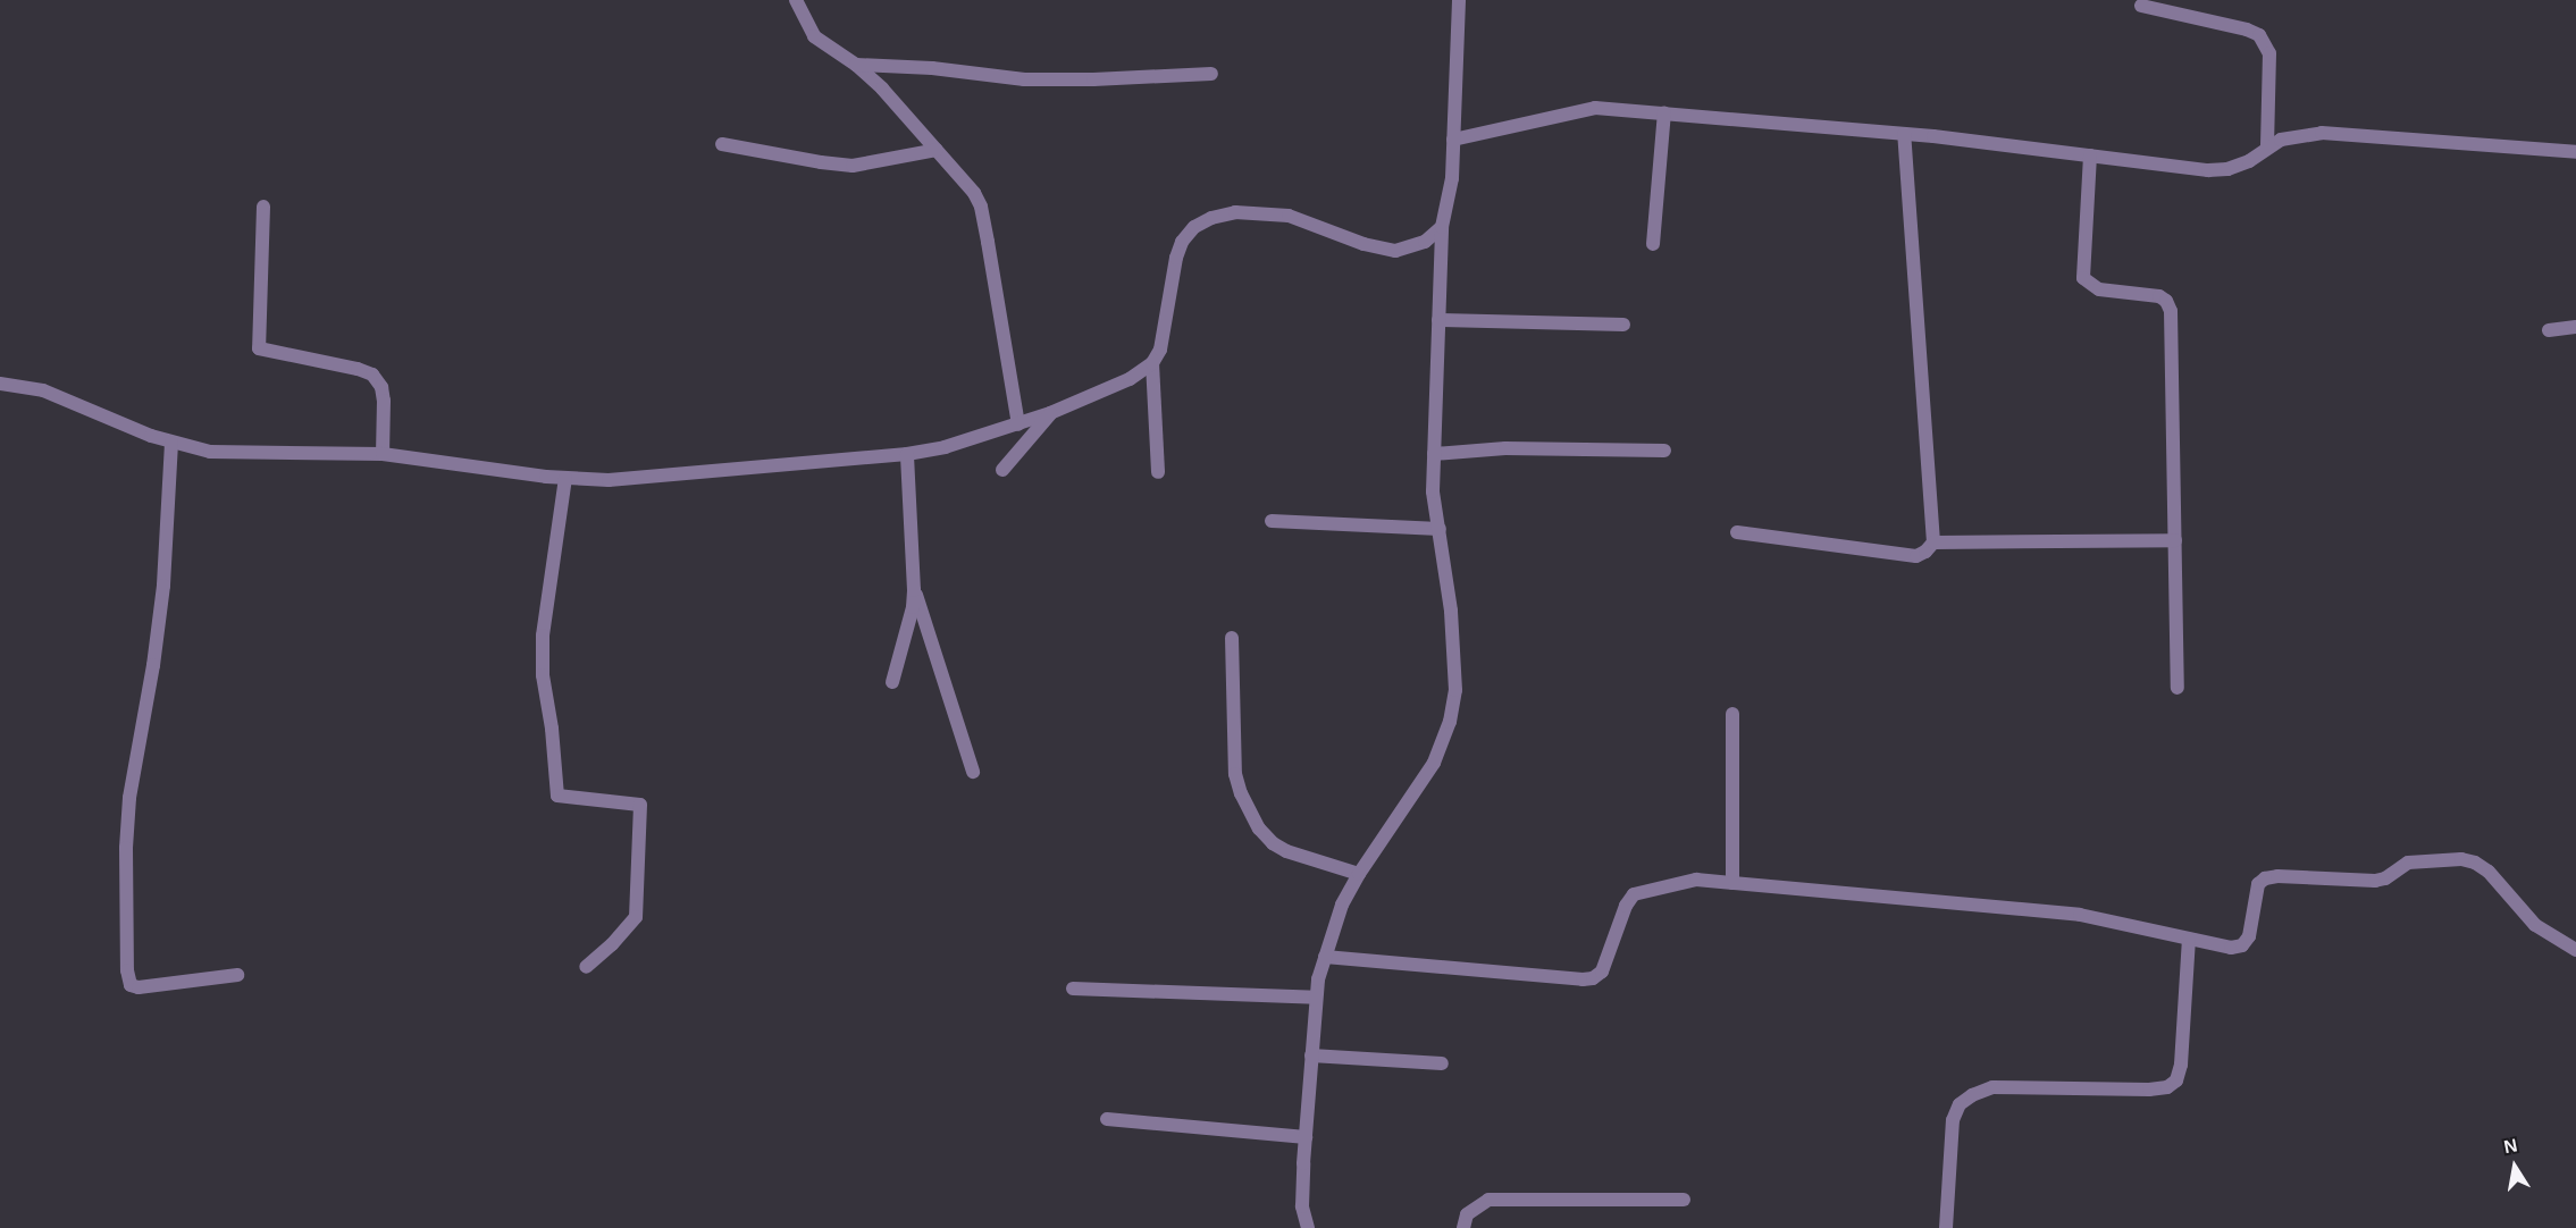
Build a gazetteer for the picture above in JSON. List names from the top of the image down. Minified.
{"north":"top"}
